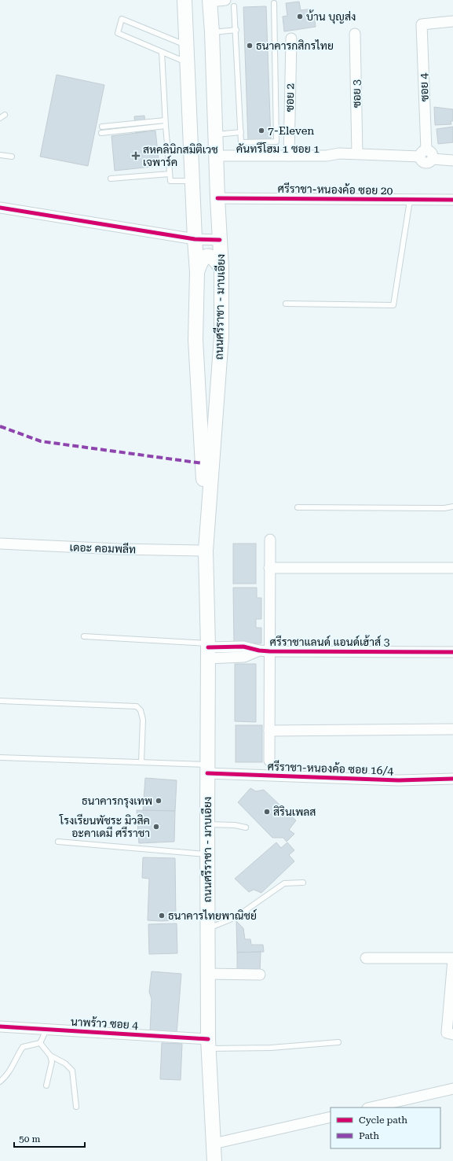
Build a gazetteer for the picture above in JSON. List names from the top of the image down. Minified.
{"streets":{"main road":["ถนนศรีราชา - มาบเอียง"],"street":["ซอย 4","ซอย 3","ซอย 2","คันทรีโฮม 1 ซอย 1","ศรีราชา-หนองค้อ ซอย 20","เดอะ คอมพลีท","ศรีราชาแลนด์ แอนด์เฮ้าส์ 3","ศรีราชา-หนองค้อ ซอย 16/4","นาพร้าว ซอย 4"]},"crossings":[["ซอย 4","คันทรีโฮม 1 ซอย 1"],["ซอย 3","คันทรีโฮม 1 ซอย 1"],["ซอย 2","คันทรีโฮม 1 ซอย 1"],["คันทรีโฮม 1 ซอย 1","ถนนศรีราชา - มาบเอียง"],["ศรีราชา-หนองค้อ ซอย 20","ถนนศรีราชา - มาบเอียง"],["ถนนศรีราชา - มาบเอียง","เดอะ คอมพลีท"],["ถนนศรีราชา - มาบเอียง","ศรีราชาแลนด์ แอนด์เฮ้าส์ 3"],["ถนนศรีราชา - มาบเอียง","ศรีราชา-หนองค้อ ซอย 16/4"],["ถนนศรีราชา - มาบเอียง","นาพร้าว ซอย 4"]],"places":{"other":["บ้าน บุญส่ง","ธนาคารกสิกรไทย","7-Eleven","ธนาคารกรุงเทพ","สิรินเพลส","โรงเรียนพัชระ มิวสิค อะคาเดมี ศรีราชา","ธนาคารไทยพาณิชย์"],"health":["สหคลินิกสมิติเวช เจพาร์ค"]},"legend":["Cycle path","Path"],"scale_bar":"50 m"}
